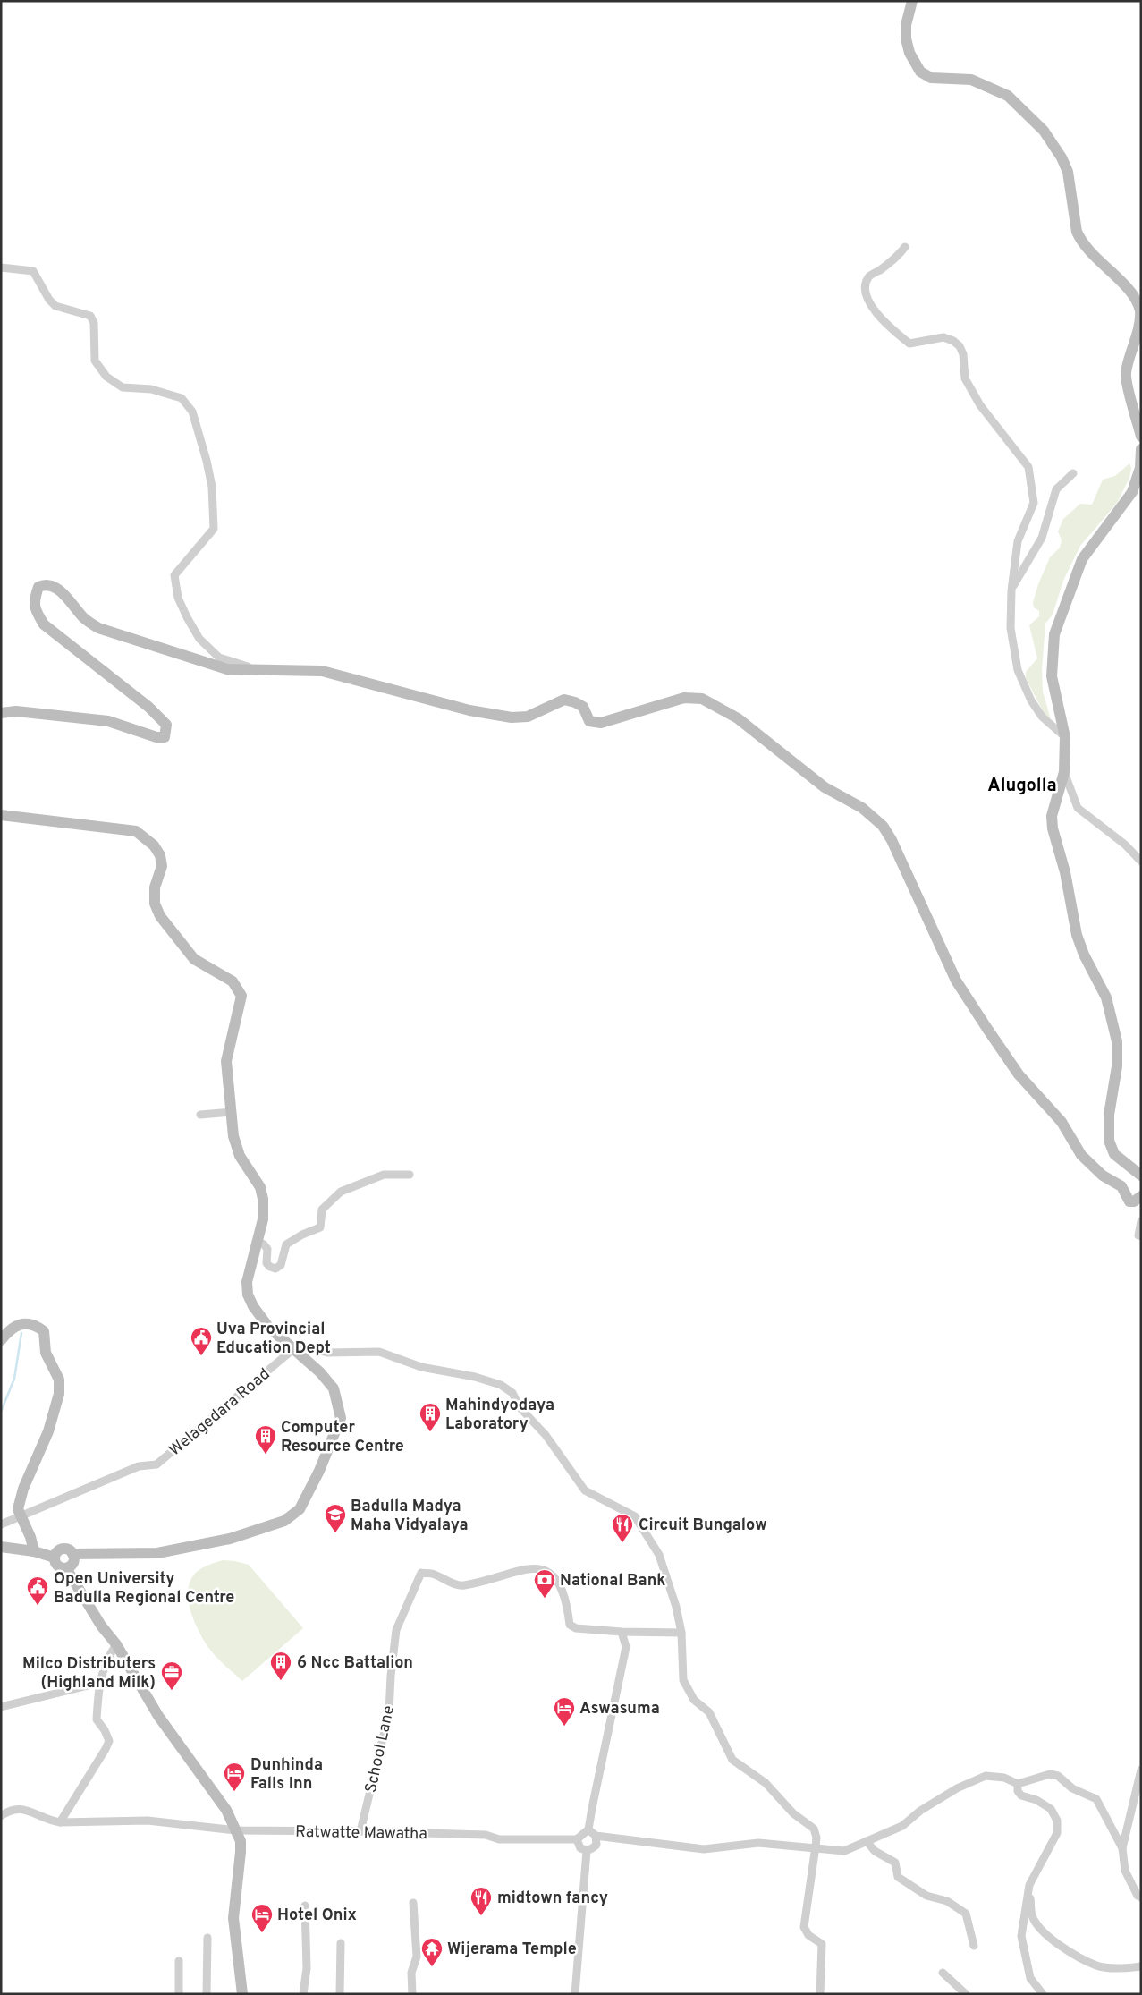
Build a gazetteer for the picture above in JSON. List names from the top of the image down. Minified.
{"streets":{"street":["Welagedara Road","School Lane","Ratwatte Mawatha"]},"crossings":[["School Lane","Ratwatte Mawatha"]],"districts":["Alugolla"],"places":{"public building":["Uva Provincial Education Dept","Open University Badulla Regional Centre"],"building":["Mahindyodaya Laboratory","Computer Resource Centre","6 Ncc Battalion"],"school or university":["Badulla Madya Maha Vidyalaya"],"restaurant":["Circuit Bungalow","midtown fancy"],"bank":["National Bank"],"office":["Milco Distributers (Highland Milk)"],"hotel":["Aswasuma","Dunhinda Falls Inn","Hotel Onix"],"temple":["Wijerama Temple"]}}
